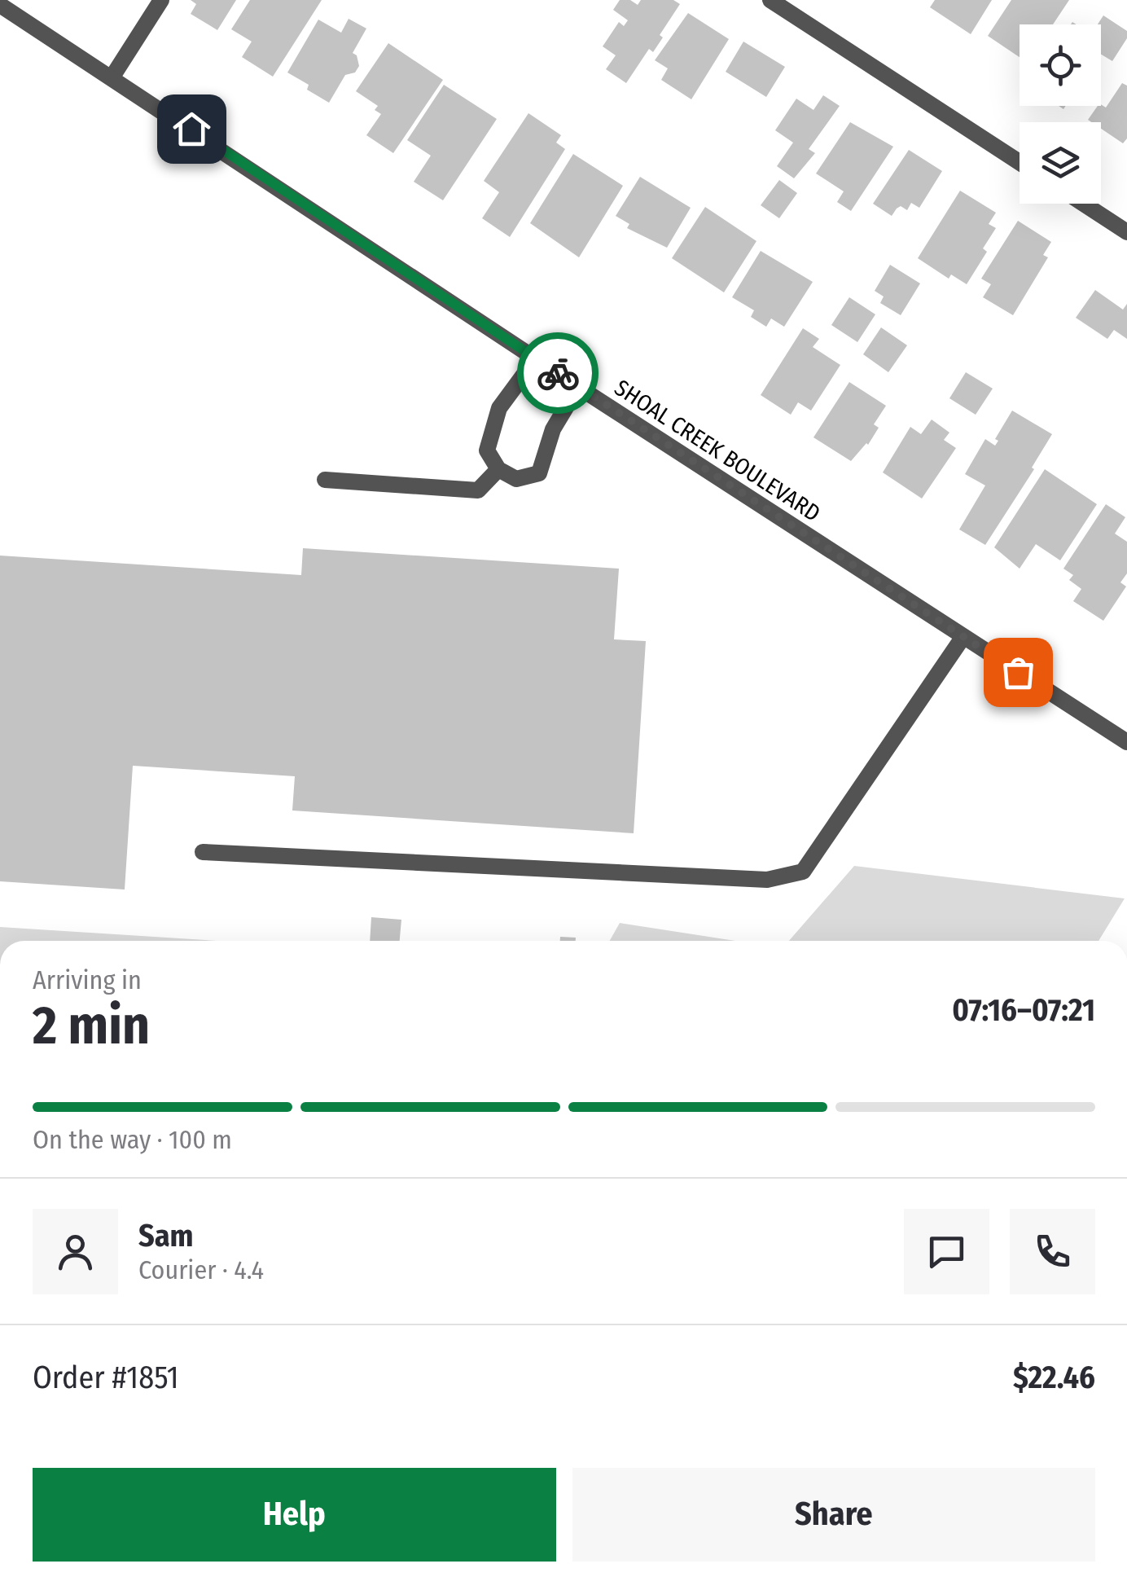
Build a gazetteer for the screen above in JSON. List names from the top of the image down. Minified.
{"streets":{"street":["SHOAL CREEK BOULEVARD"]},"page":{"heading":["2 min","Arriving in","07:16–07:21"],"panel":["Sam","Courier · 4.4","Order #1851","$22.46"],"bar":"On the way · 100 m","buttons":["Help","Share"]}}
